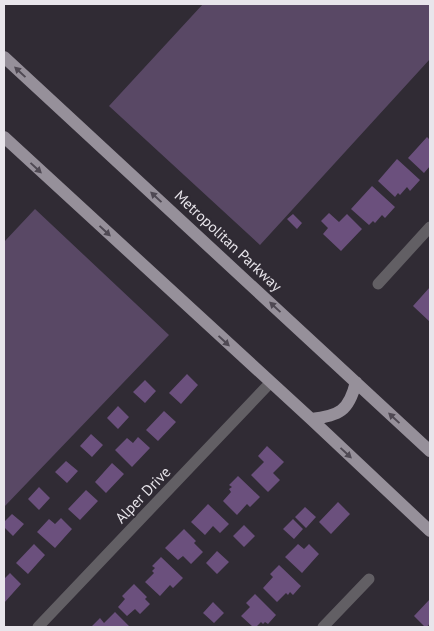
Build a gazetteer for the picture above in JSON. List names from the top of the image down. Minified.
{"streets":{"main road":["Metropolitan Parkway"],"street":["Alper Drive"]}}
